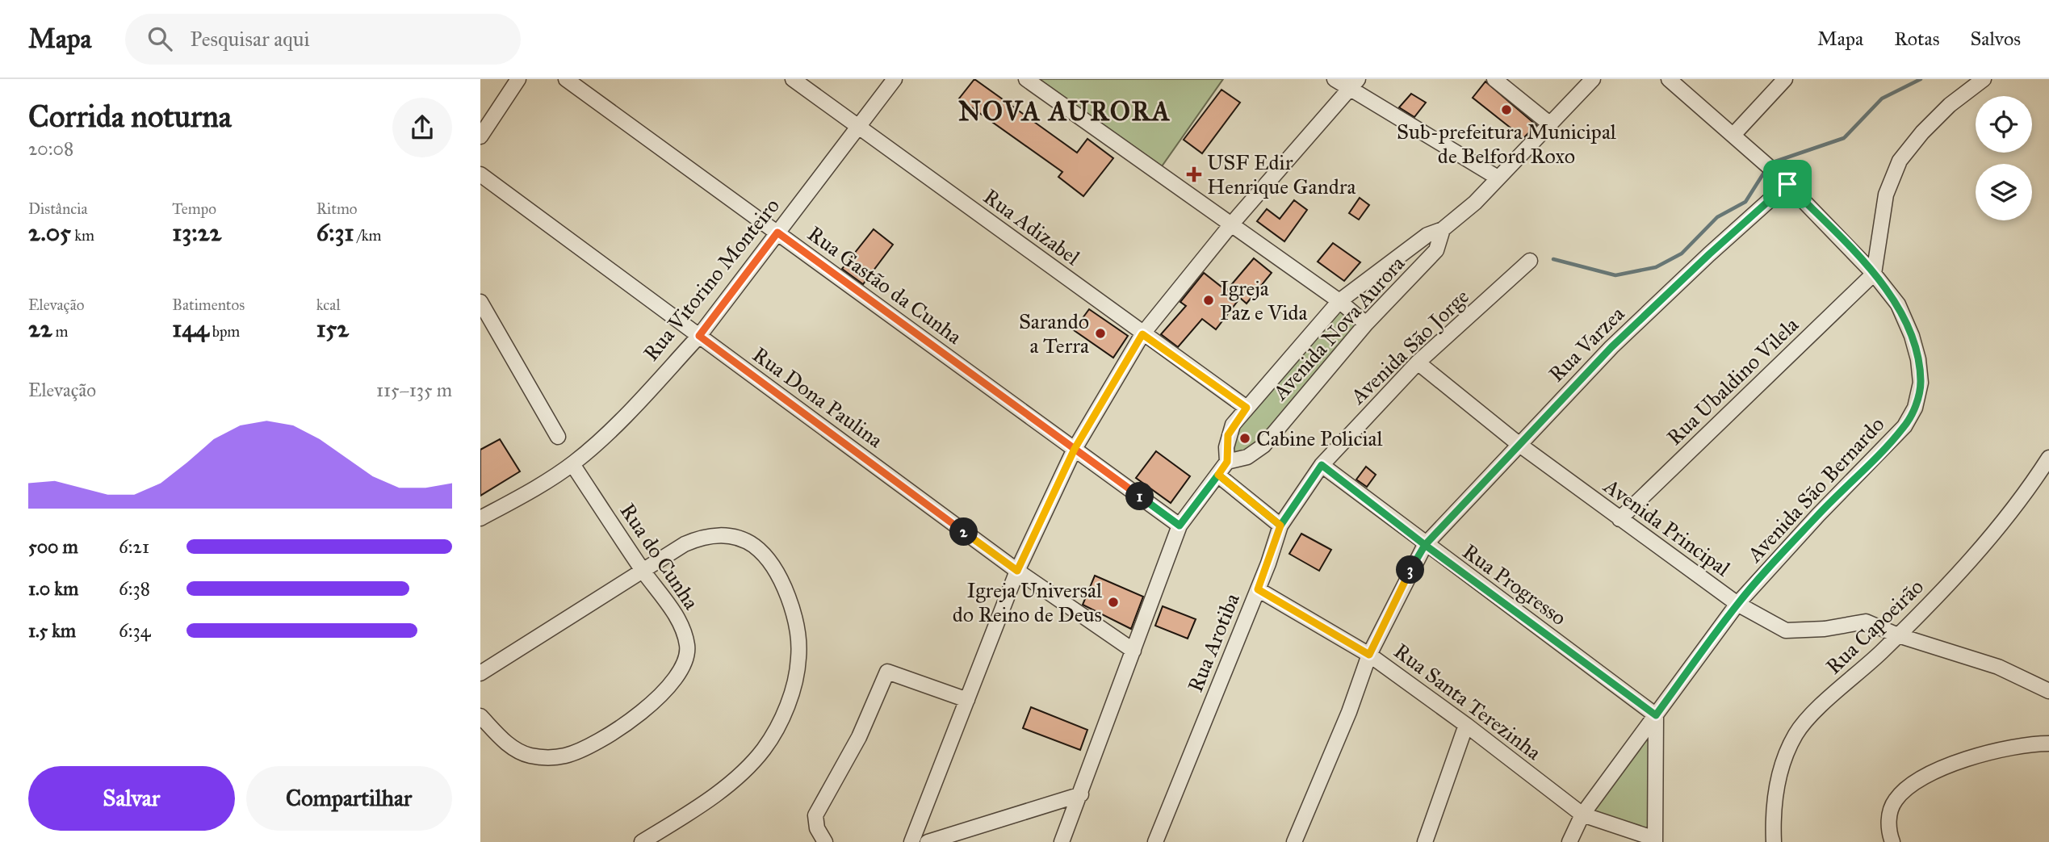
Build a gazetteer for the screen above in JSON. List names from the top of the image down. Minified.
{"streets":{"street":["Rua Adizabel","Rua Vitorino Monteiro","Rua Gastão da Cunha","Avenida Nova Aurora","Rua Varzea","Avenida São Jorge","Rua Ubaldino Vilela","Rua Dona Paulina","Avenida São Bernardo","Avenida Principal","Rua do Cunha","Rua Progresso","Rua Capoeirão","Rua Arotiba","Rua Santa Terezinha"]},"crossings":[["Rua Adizabel","Rua Vitorino Monteiro"],["Rua Adizabel","Avenida Nova Aurora"],["Rua Vitorino Monteiro","Rua Gastão da Cunha"],["Rua Vitorino Monteiro","Rua Dona Paulina"],["Rua Vitorino Monteiro","Rua do Cunha"],["Rua Varzea","Avenida São Bernardo"],["Rua Varzea","Avenida Principal"],["Rua Varzea","Rua Progresso"],["Rua Varzea","Rua Santa Terezinha"],["Avenida São Jorge","Avenida Principal"],["Avenida São Jorge","Rua Progresso"],["Avenida São Jorge","Rua Arotiba"],["Rua Ubaldino Vilela","Avenida São Bernardo"],["Rua Ubaldino Vilela","Avenida Principal"],["Avenida São Bernardo","Avenida Principal"],["Avenida São Bernardo","Rua Progresso"],["Avenida São Bernardo","Rua Santa Terezinha"],["Avenida Principal","Rua Capoeirão"],["Rua Progresso","Rua Arotiba"],["Rua Arotiba","Rua Santa Terezinha"]],"districts":["NOVA AURORA"],"places":{"other":["Sub-prefeitura Municipal de Belford Roxo","Igreja Paz e Vida","Sarando a Terra","Cabine Policial","Igreja Universal do Reino de Deus"],"health":["USF Edir Henrique Gandra"]},"page":{"header":"Mapa","search":"Pesquisar aqui","nav":["Mapa","Rotas","Salvos"],"heading":["Corrida noturna","20:08"],"stats":[["Distância","2.05 km"],["Tempo","13:22"],["Ritmo","6:31 /km"],["Elevação","22 m"],["Batimentos","144 bpm"],["kcal","152"]],"chart":["Elevação","115–135 m"],"pins":["1","2","3"],"list":[{"name":"500 m","note":"6:21"},{"name":"1.0 km","note":"6:38"},{"name":"1.5 km","note":"6:34"}],"buttons":["Salvar","Compartilhar"]}}
